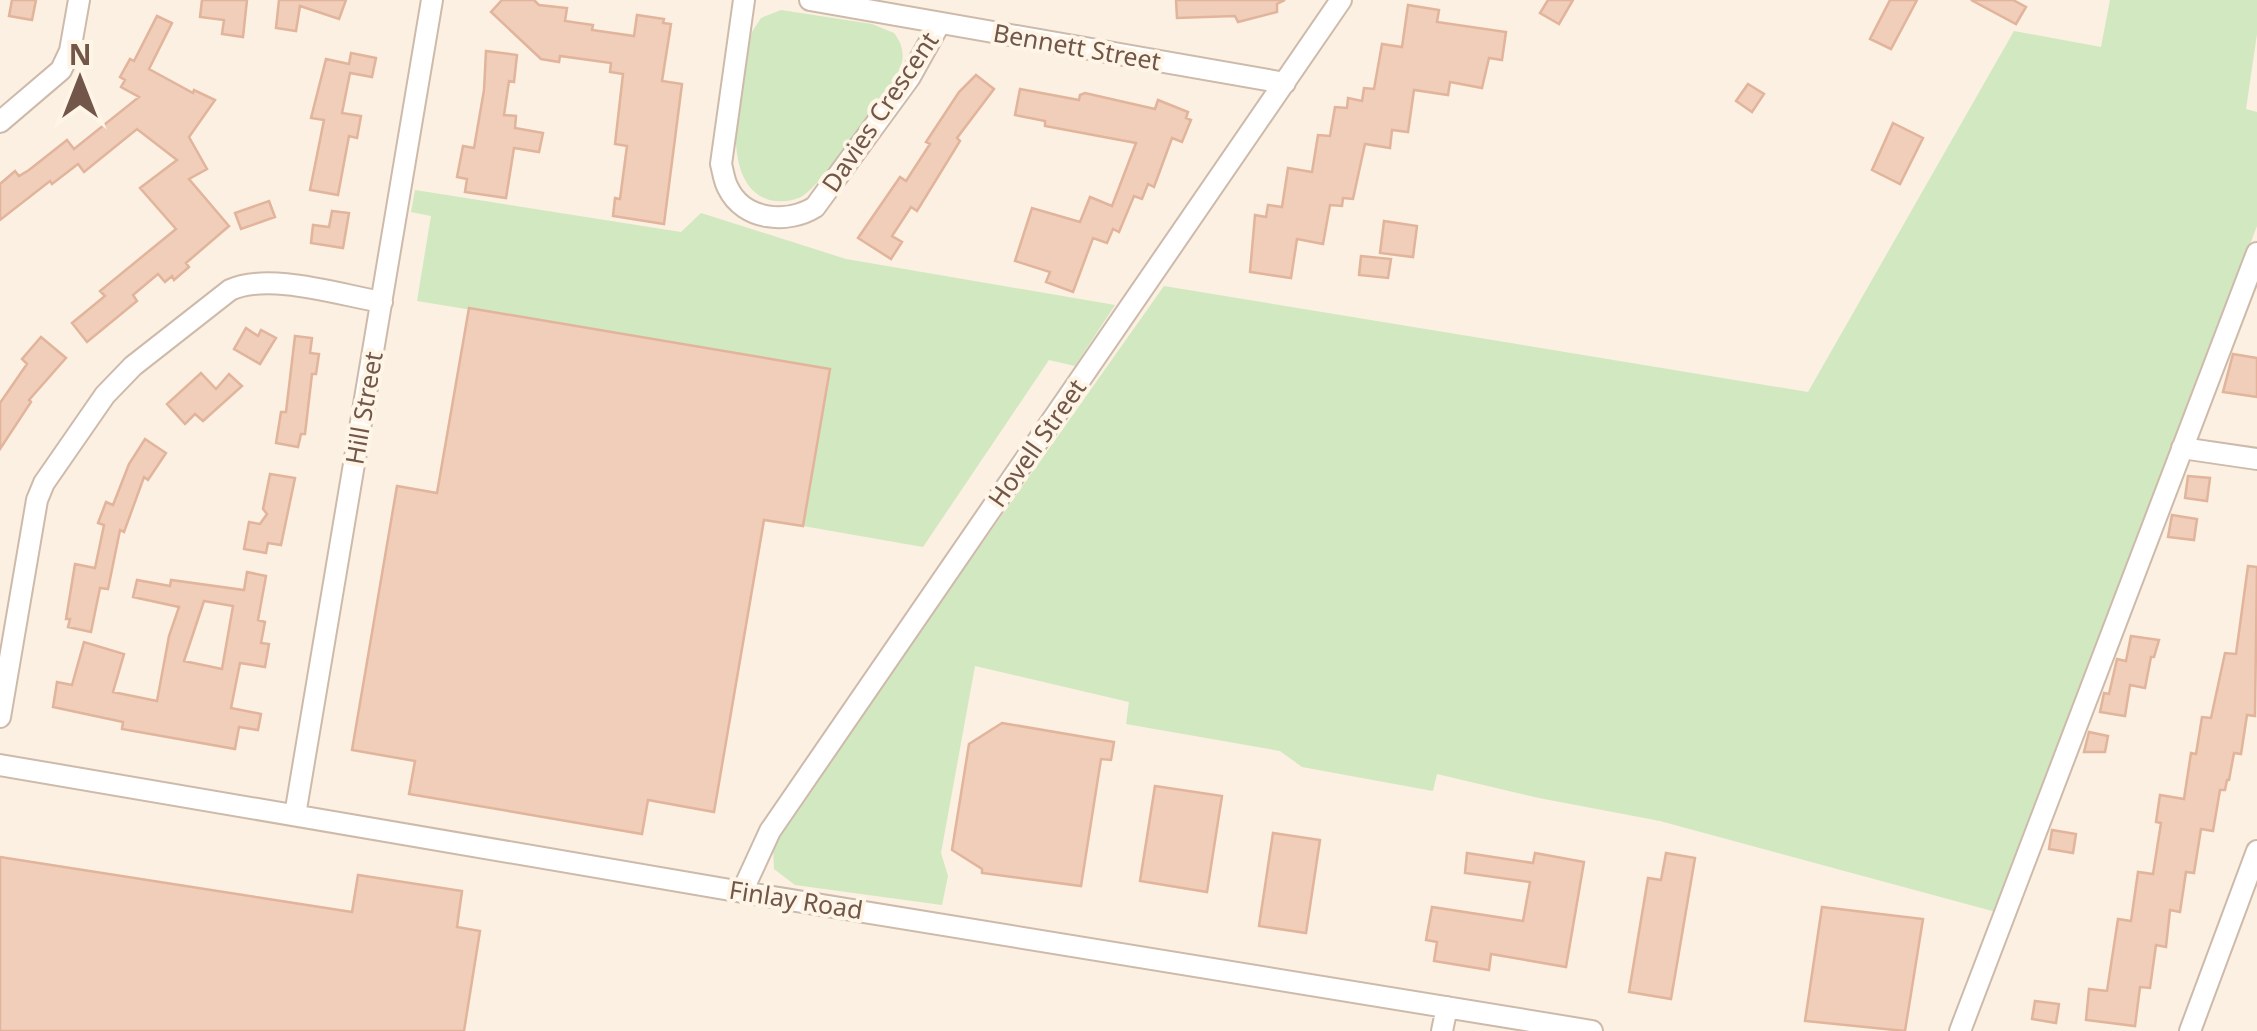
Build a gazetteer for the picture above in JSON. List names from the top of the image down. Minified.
{"streets":{"street":["Bennett Street","Davies Crescent","Hill Street","Hovell Street","Finlay Road"]},"crossings":[["Bennett Street","Davies Crescent"],["Bennett Street","Hovell Street"],["Hill Street","Finlay Road"],["Hovell Street","Finlay Road"]],"north":"top"}
